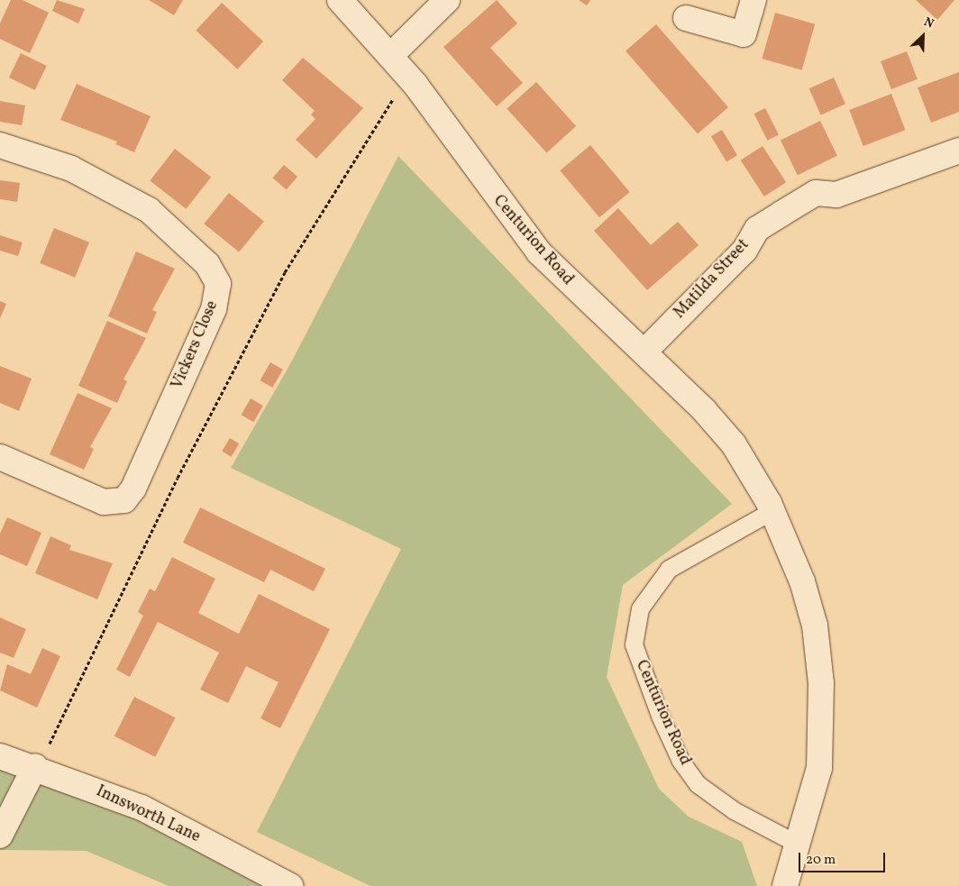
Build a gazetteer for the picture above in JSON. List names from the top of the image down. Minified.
{"streets":{"street":["Centurion Road","Matilda Street","Vickers Close","Innsworth Lane"]},"crossings":[["Centurion Road","Matilda Street"]],"scale_bar":"20 m","north":"top right"}
